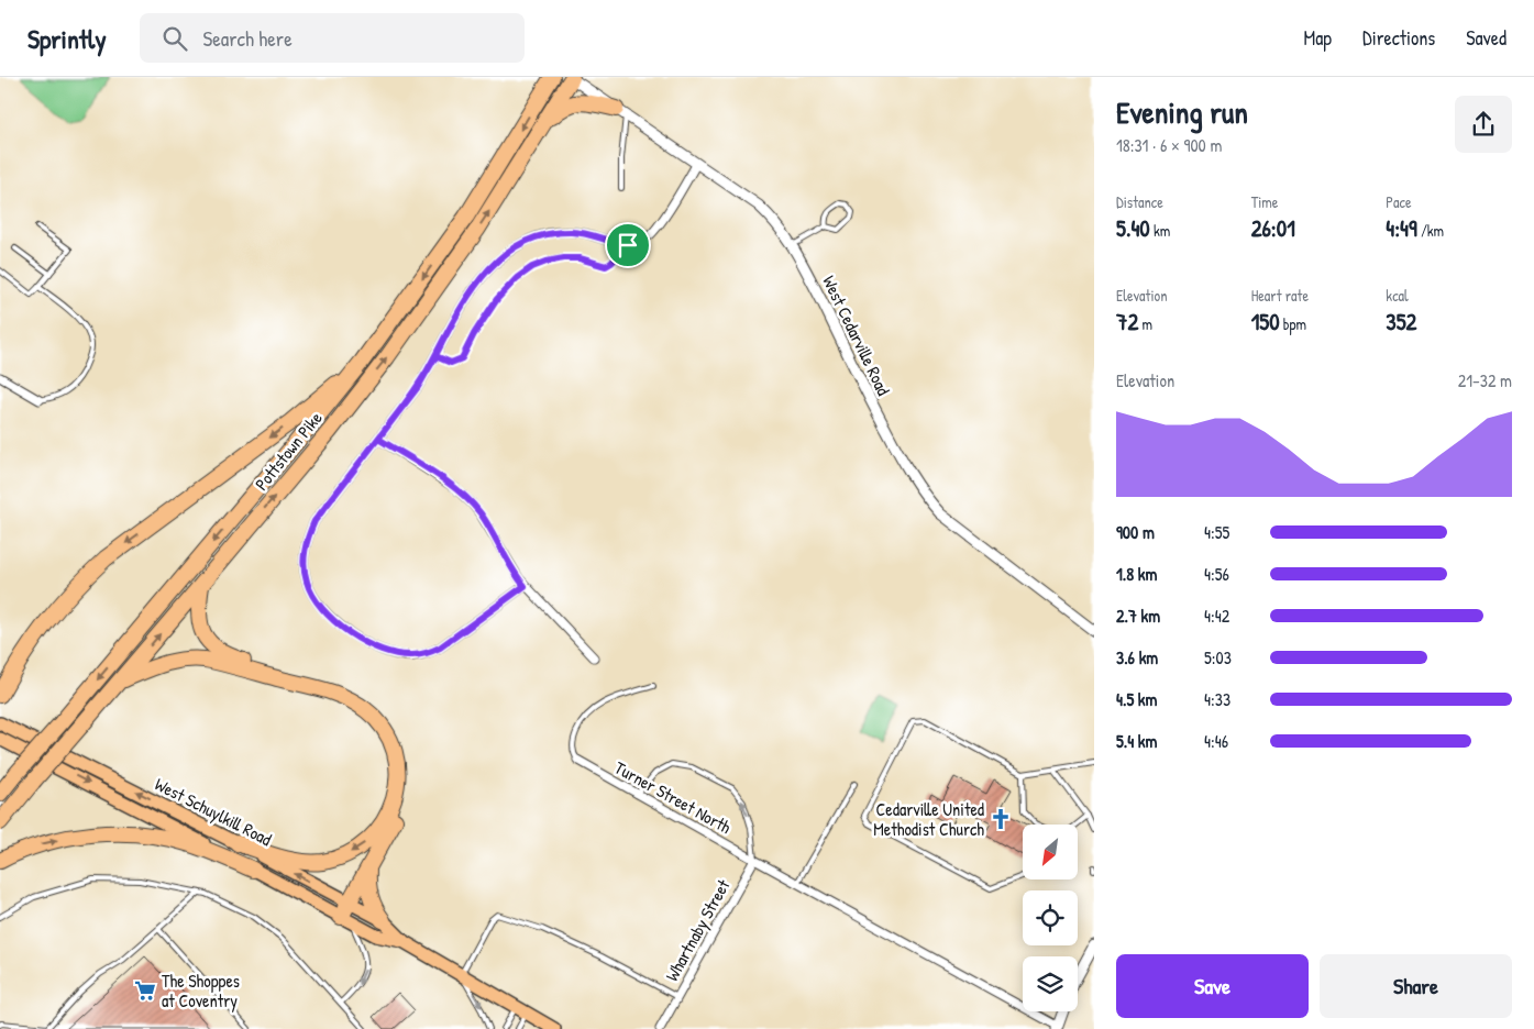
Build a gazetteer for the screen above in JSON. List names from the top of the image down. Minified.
{"streets":{"highway":["Pottstown Pike"],"main road":["West Schuylkill Road"],"street":["West Cedarville Road","Turner Street North","Whartnaby Street"]},"crossings":[["West Cedarville Road","Pottstown Pike"],["Turner Street North","Whartnaby Street"]],"places":{"church":["Cedarville United Methodist Church"],"supermarket":["The Shoppes at Coventry"]},"north":"bottom left","page":{"header":"Sprintly","search":"Search here","nav":["Map","Directions","Saved"],"heading":["Evening run","18:31 · 6 × 900 m"],"stats":[["Distance","5.40 km"],["Time","26:01"],["Pace","4:49 /km"],["Elevation","72 m"],["Heart rate","150 bpm"],["kcal","352"]],"chart":["Elevation","21–32 m"],"list":[{"name":"900 m","note":"4:55"},{"name":"1.8 km","note":"4:56"},{"name":"2.7 km","note":"4:42"},{"name":"3.6 km","note":"5:03"},{"name":"4.5 km","note":"4:33"},{"name":"5.4 km","note":"4:46"}],"buttons":["Save","Share"]}}
